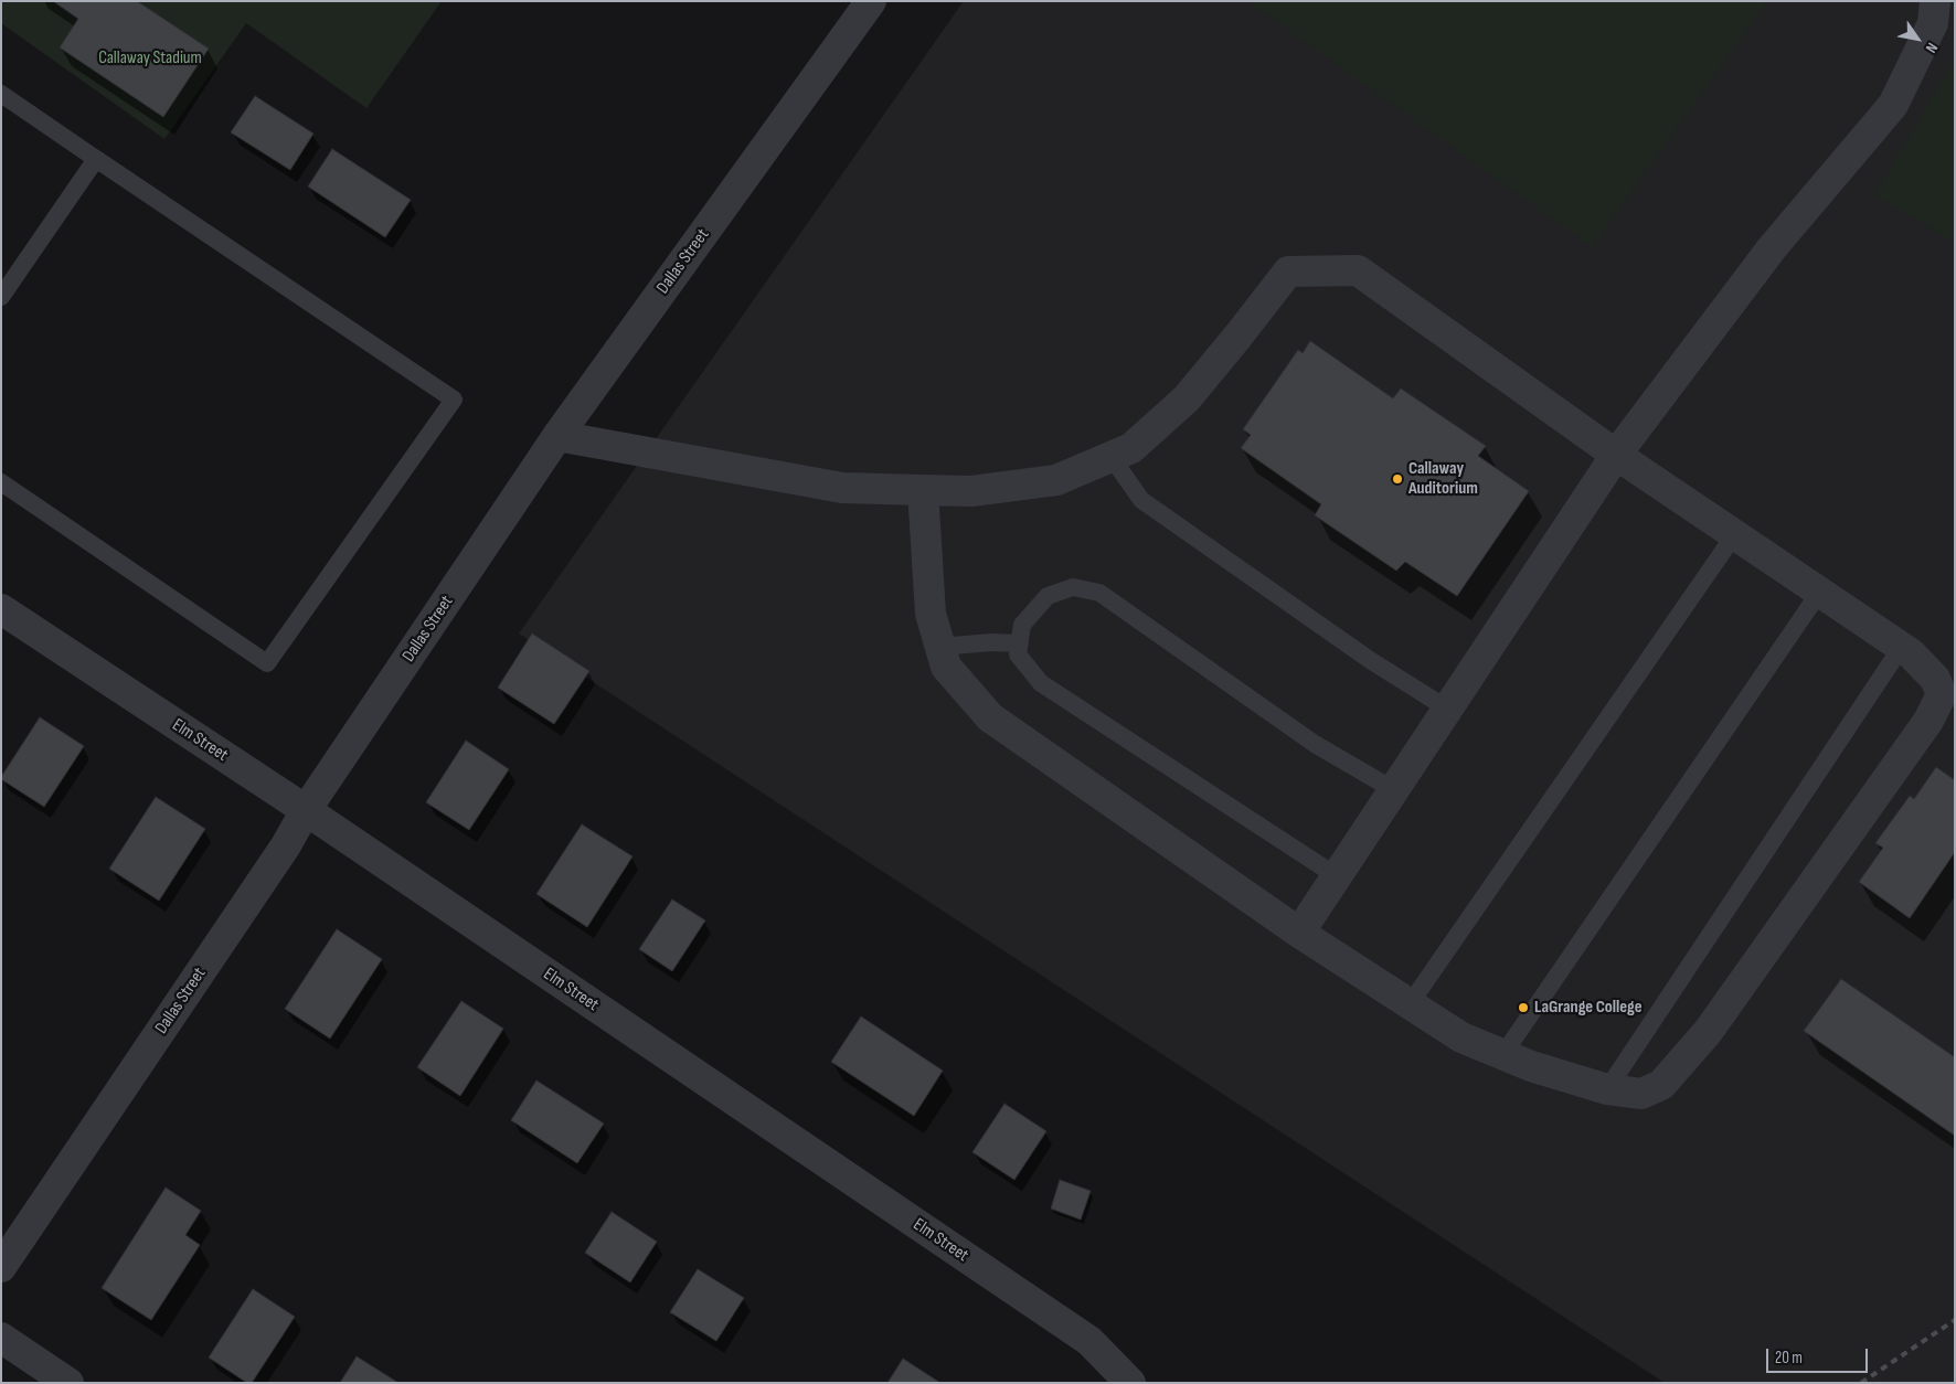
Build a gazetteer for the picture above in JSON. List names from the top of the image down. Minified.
{"streets":{"street":["Dallas Street","Elm Street"]},"crossings":[["Dallas Street","Elm Street"]],"parks":["Callaway Stadium"],"places":["Callaway Auditorium","LaGrange College"],"scale_bar":"20 m","north":"bottom right"}
